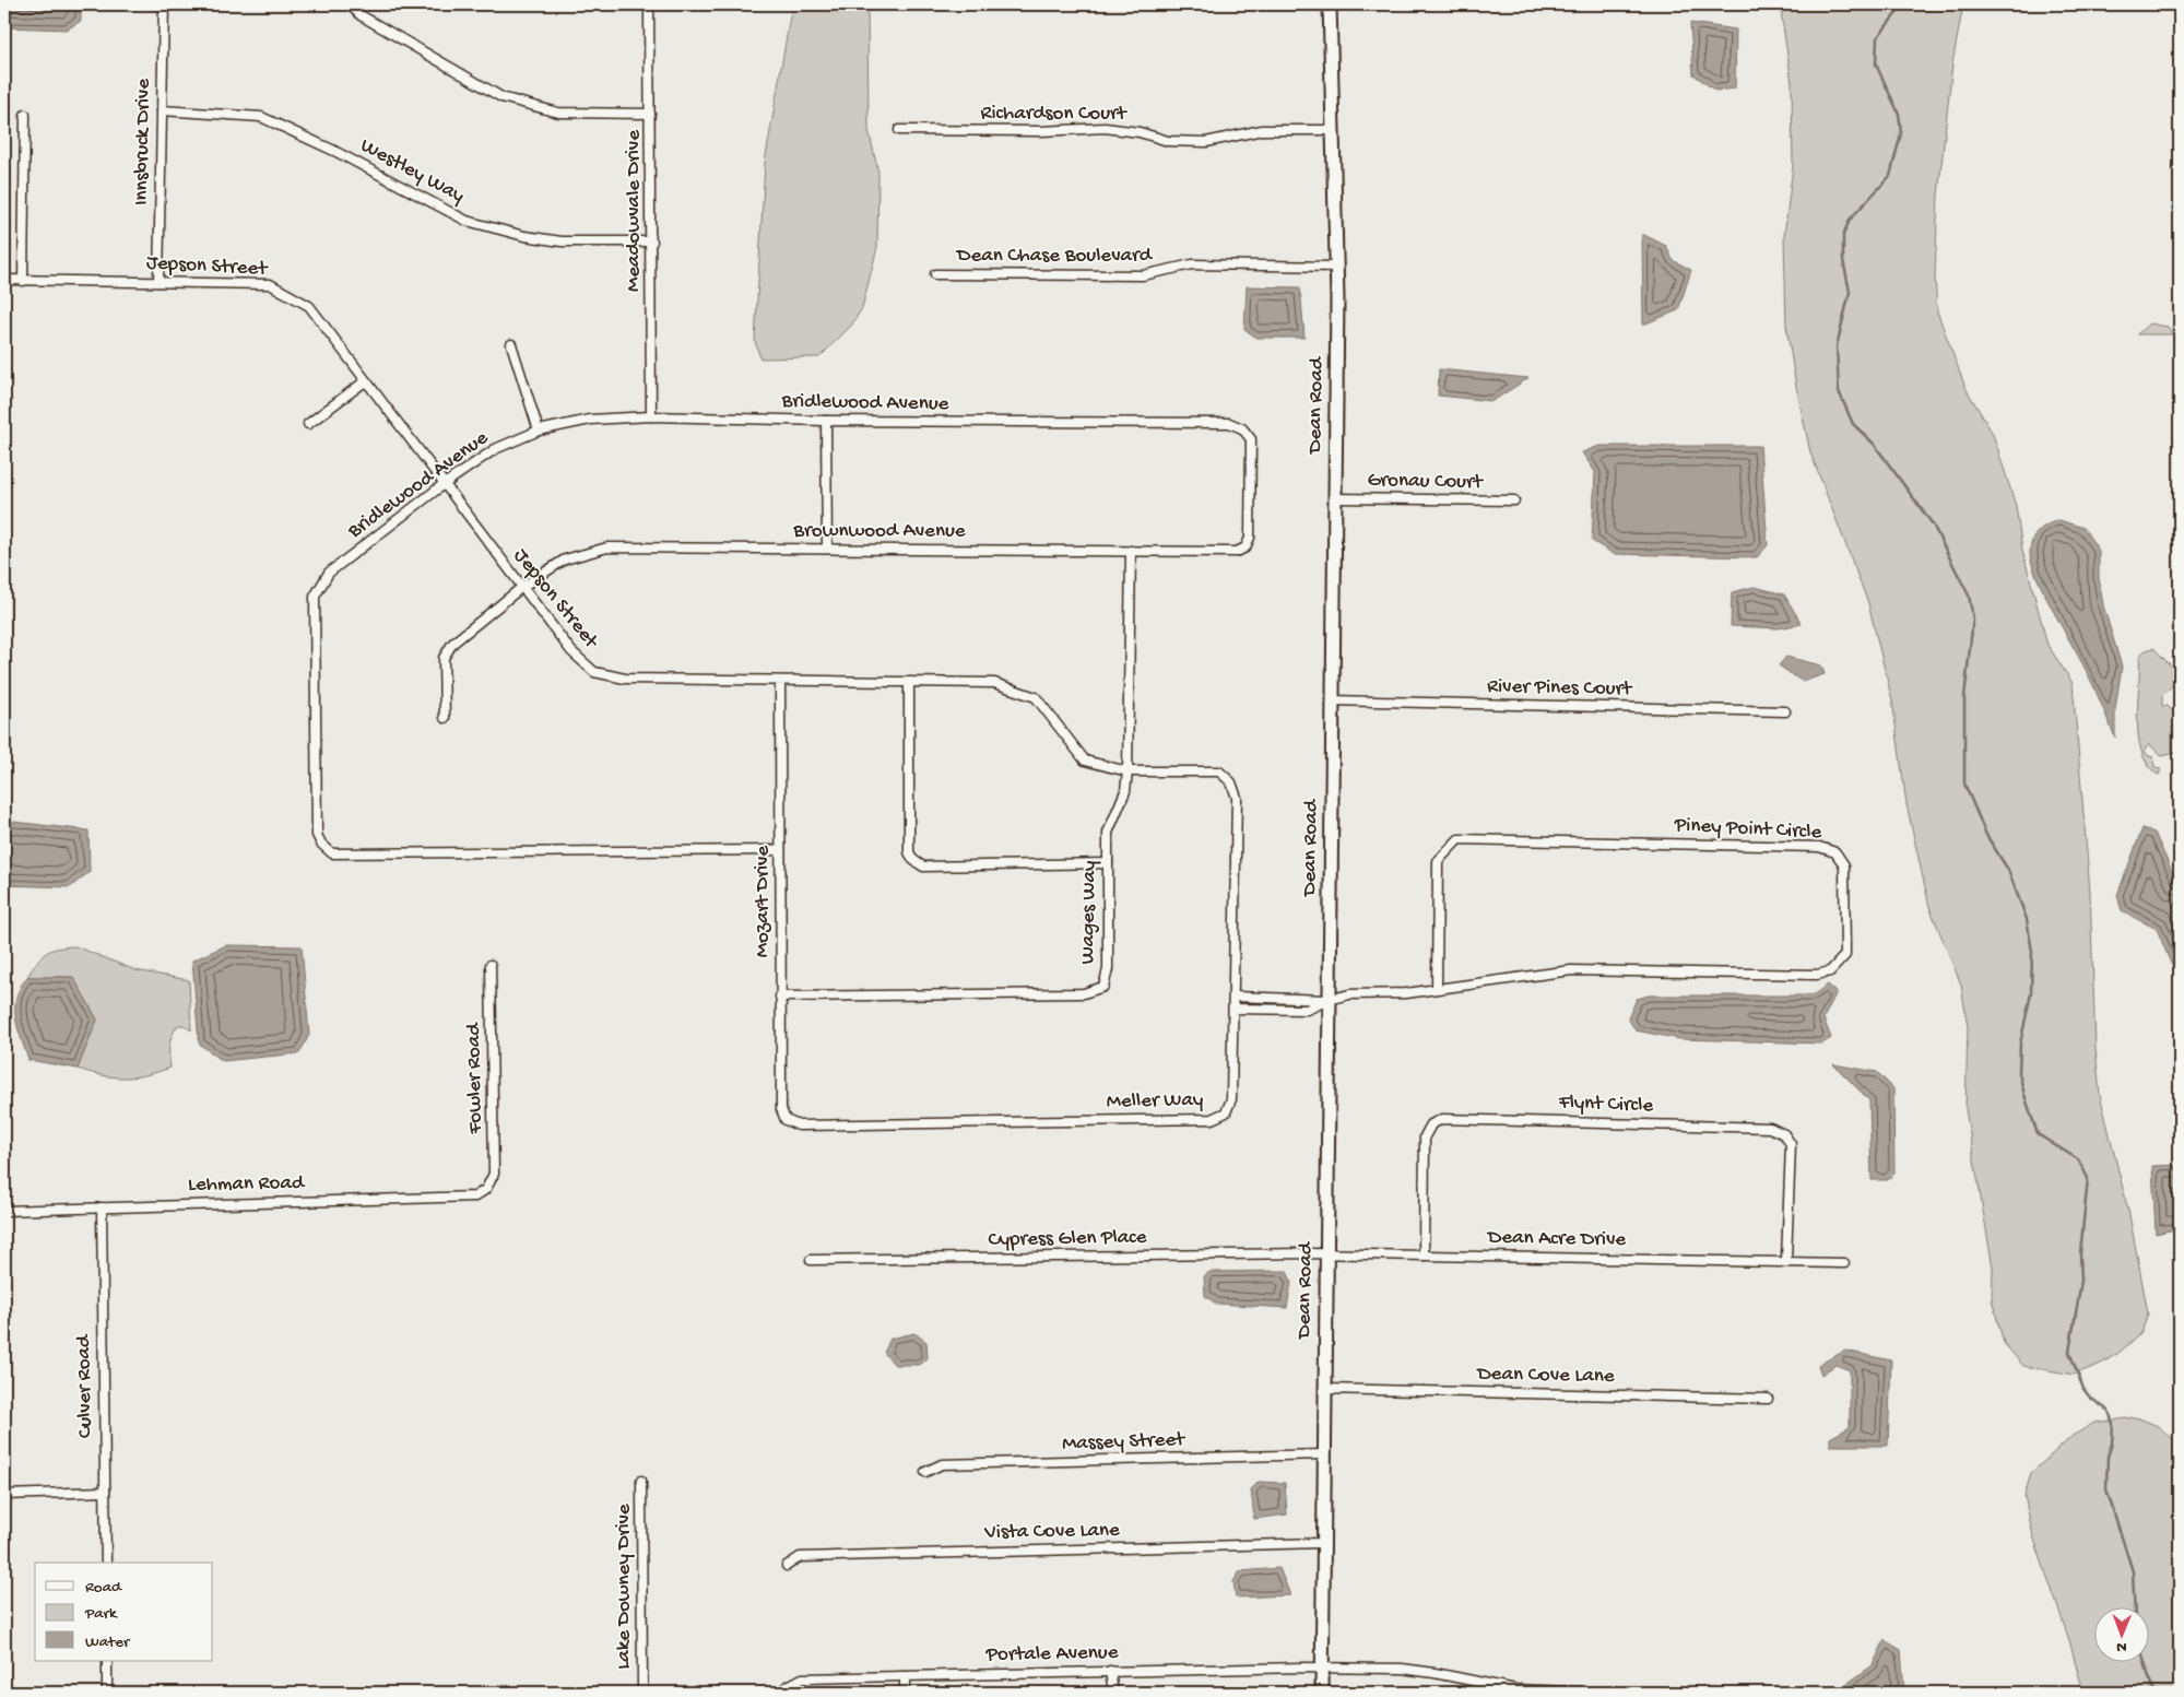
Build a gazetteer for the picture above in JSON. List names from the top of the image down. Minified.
{"streets":{"main road":["Dean Road"],"street":["Richardson Court","Innsbruck Drive","Westley Way","Meadowvale Drive","Dean Chase Boulevard","Jepson Street","Bridlewood Avenue","Gronau Court","Brownwood Avenue","River Pines Court","Piney Point Circle","Mozart Drive","Wages Way","Fowler Road","Meller Way","Flynt Circle","Lehman Road","Cypress Glen Place","Dean Acre Drive","Dean Cove Lane","Culver Road","Massey Street","Vista Cove Lane","Lake Downey Drive","Portale Avenue"]},"crossings":[["Richardson Court","Dean Road"],["Innsbruck Drive","Westley Way"],["Innsbruck Drive","Jepson Street"],["Westley Way","Meadowvale Drive"],["Meadowvale Drive","Bridlewood Avenue"],["Dean Chase Boulevard","Dean Road"],["Jepson Street","Bridlewood Avenue"],["Jepson Street","Brownwood Avenue"],["Jepson Street","Mozart Drive"],["Jepson Street","Wages Way"],["Jepson Street","Meller Way"],["Bridlewood Avenue","Brownwood Avenue"],["Bridlewood Avenue","Mozart Drive"],["Dean Road","Gronau Court"],["Dean Road","River Pines Court"],["Dean Road","Piney Point Circle"],["Dean Road","Cypress Glen Place"],["Dean Road","Dean Acre Drive"],["Dean Road","Dean Cove Lane"],["Dean Road","Massey Street"],["Dean Road","Vista Cove Lane"],["Dean Road","Portale Avenue"],["Brownwood Avenue","Wages Way"],["Mozart Drive","Wages Way"],["Mozart Drive","Meller Way"],["Fowler Road","Lehman Road"],["Flynt Circle","Dean Acre Drive"],["Lehman Road","Culver Road"],["Cypress Glen Place","Dean Acre Drive"]],"legend":["Road","Park","Water"],"north":"bottom"}
